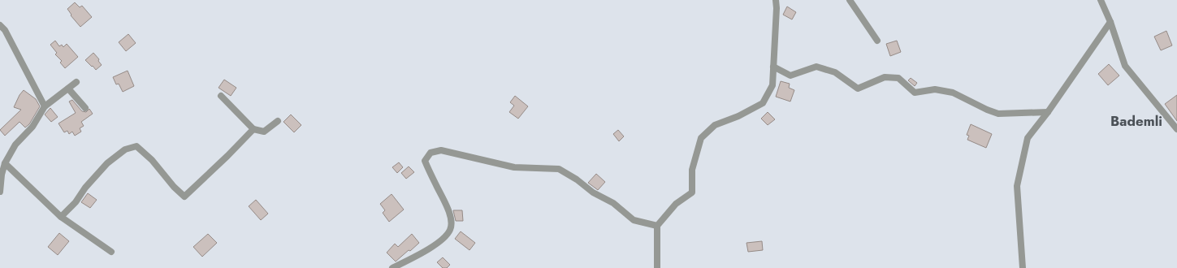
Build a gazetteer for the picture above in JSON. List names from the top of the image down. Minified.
{"districts":["Bademli"]}
